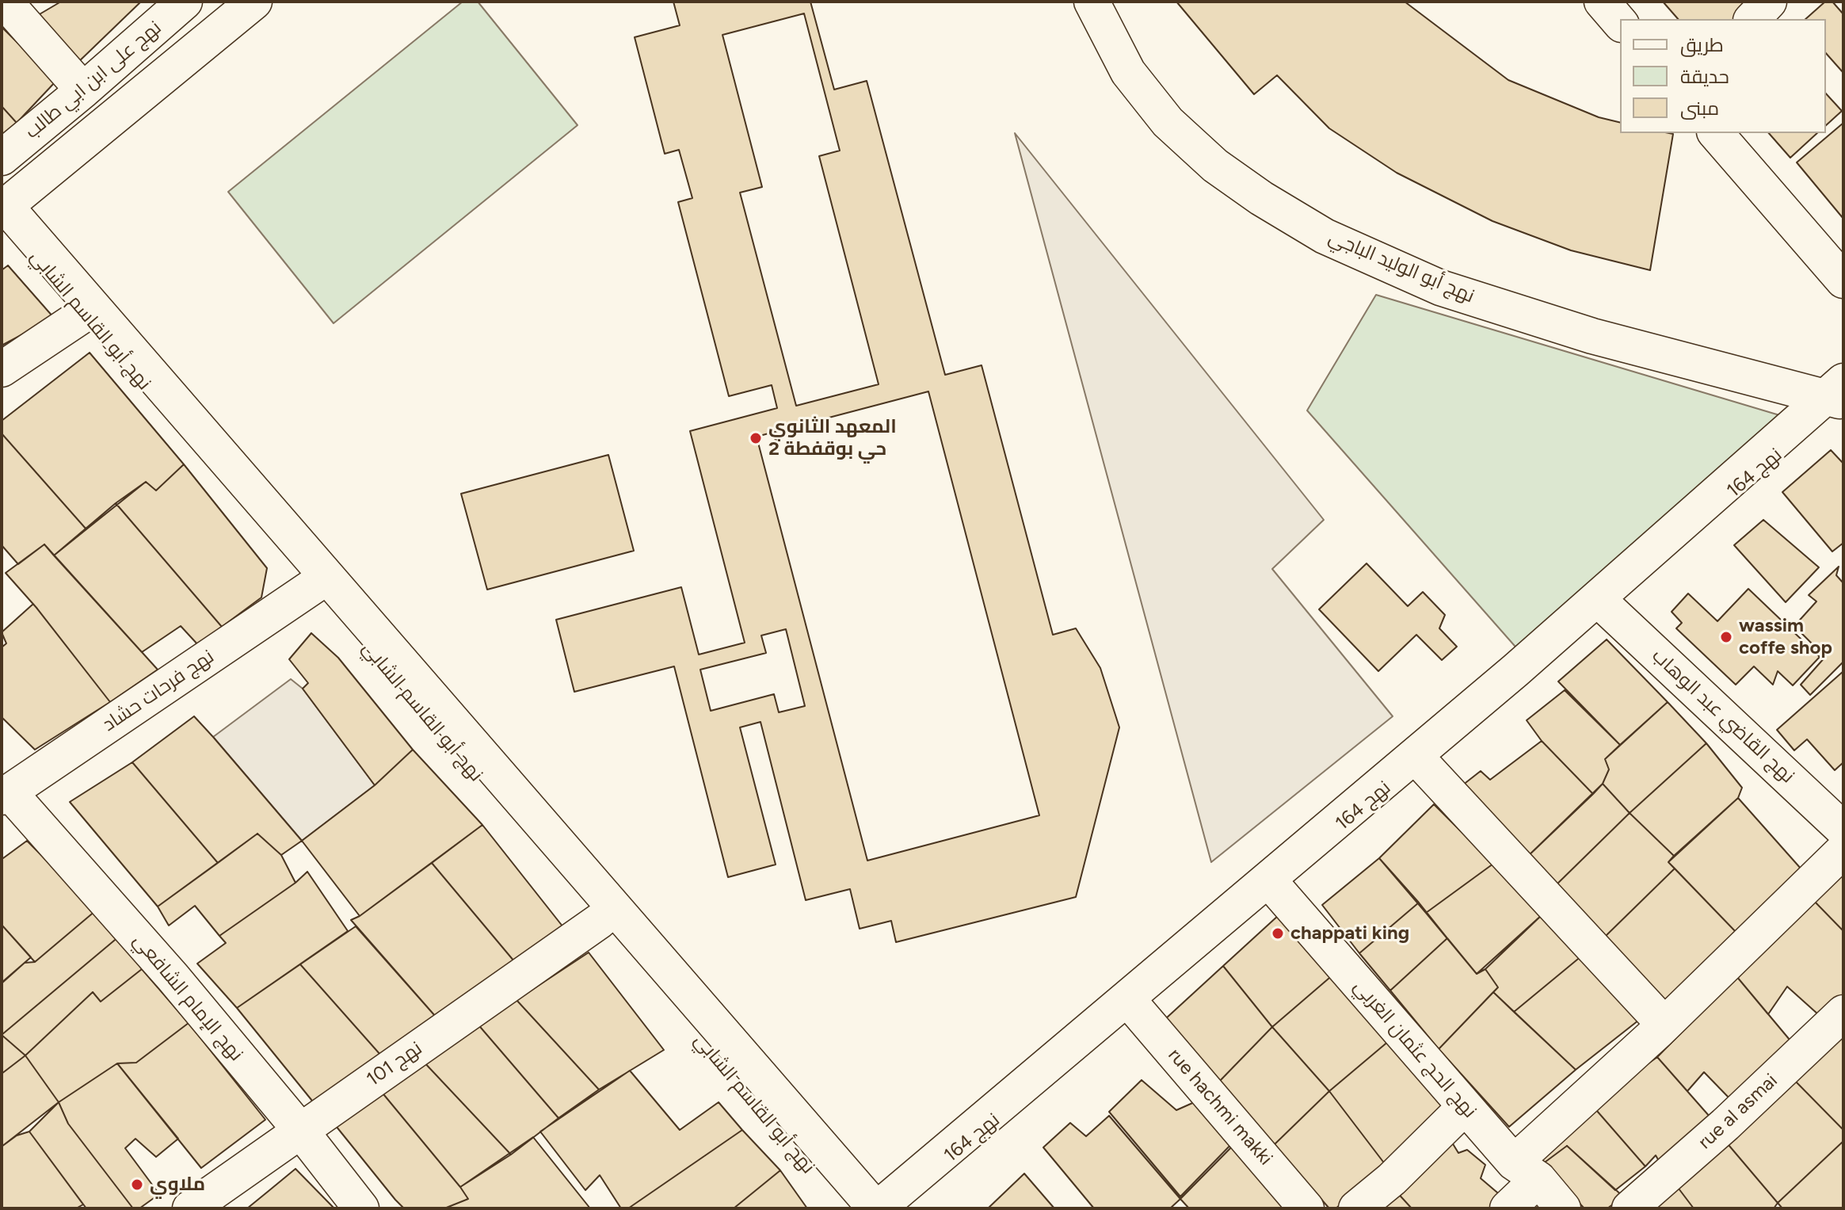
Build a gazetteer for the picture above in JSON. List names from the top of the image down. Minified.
{"streets":{"street":["نهج على ابن ابي طالب","نهج أبو الوليد الباجي","نهج أبو القاسم الشابي","نهج 164","نهج فرحات حشاد","نهج القاضي عبد الوهاب","نهج الإمام الشافعي","نهج الحج عثمان الغربي","نهج 101","rue hachmi makki","rue al asmai"]},"crossings":[["نهج أبو الوليد الباجي","نهج 164"],["نهج أبو القاسم الشابي","نهج فرحات حشاد"],["نهج أبو القاسم الشابي","نهج 101"],["نهج 164","نهج القاضي عبد الوهاب"],["نهج 164","نهج الحج عثمان الغربي"],["نهج 164","rue hachmi makki"],["نهج فرحات حشاد","نهج الإمام الشافعي"],["نهج الإمام الشافعي","نهج 101"]],"places":["المعهد الثانوي حي بوقفطة 2","wassim coffe shop","chappati king","ملاوي"],"legend":["طريق","حديقة","مبنى"]}
